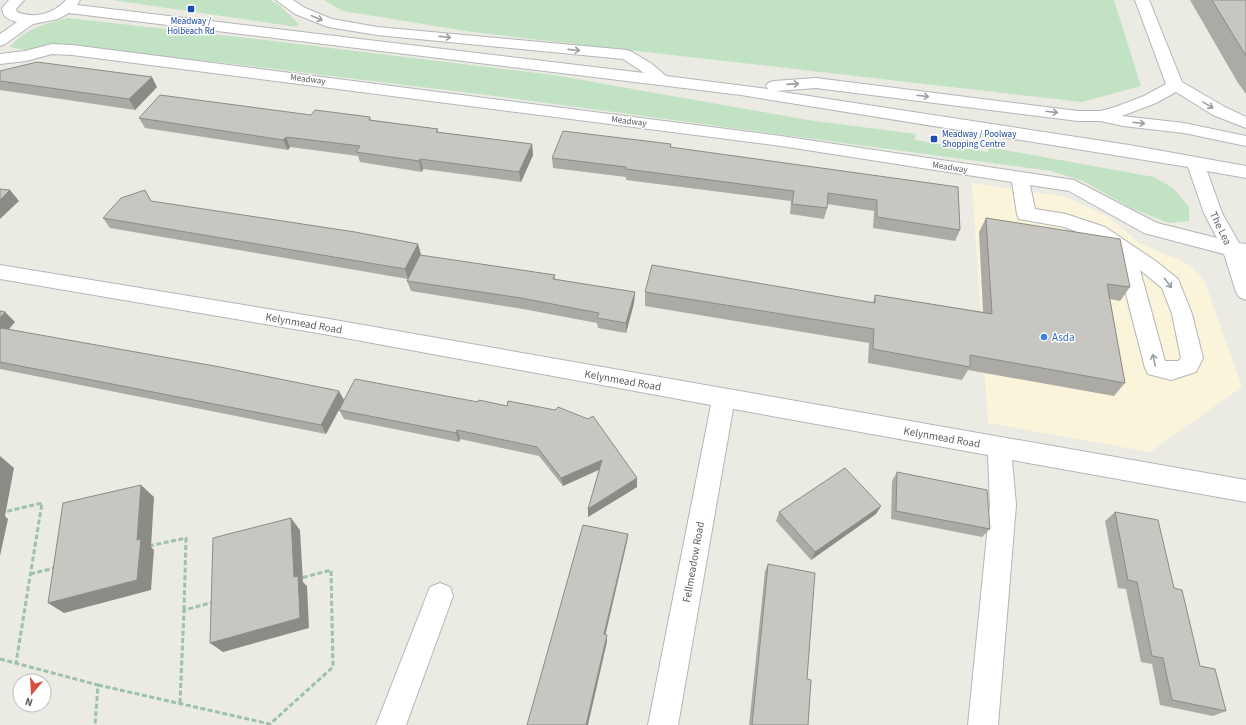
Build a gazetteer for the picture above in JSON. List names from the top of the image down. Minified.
{"streets":{"street":["Meadway","The Lea","Kelynmead Road","Fellmeadow Road"]},"crossings":[["Meadway","The Lea"],["Kelynmead Road","Fellmeadow Road"]],"places":{"transit":["Meadway / Holbeach Rd","Meadway / Poolway Shopping Centre"],"other":["Asda"]},"north":"bottom"}
